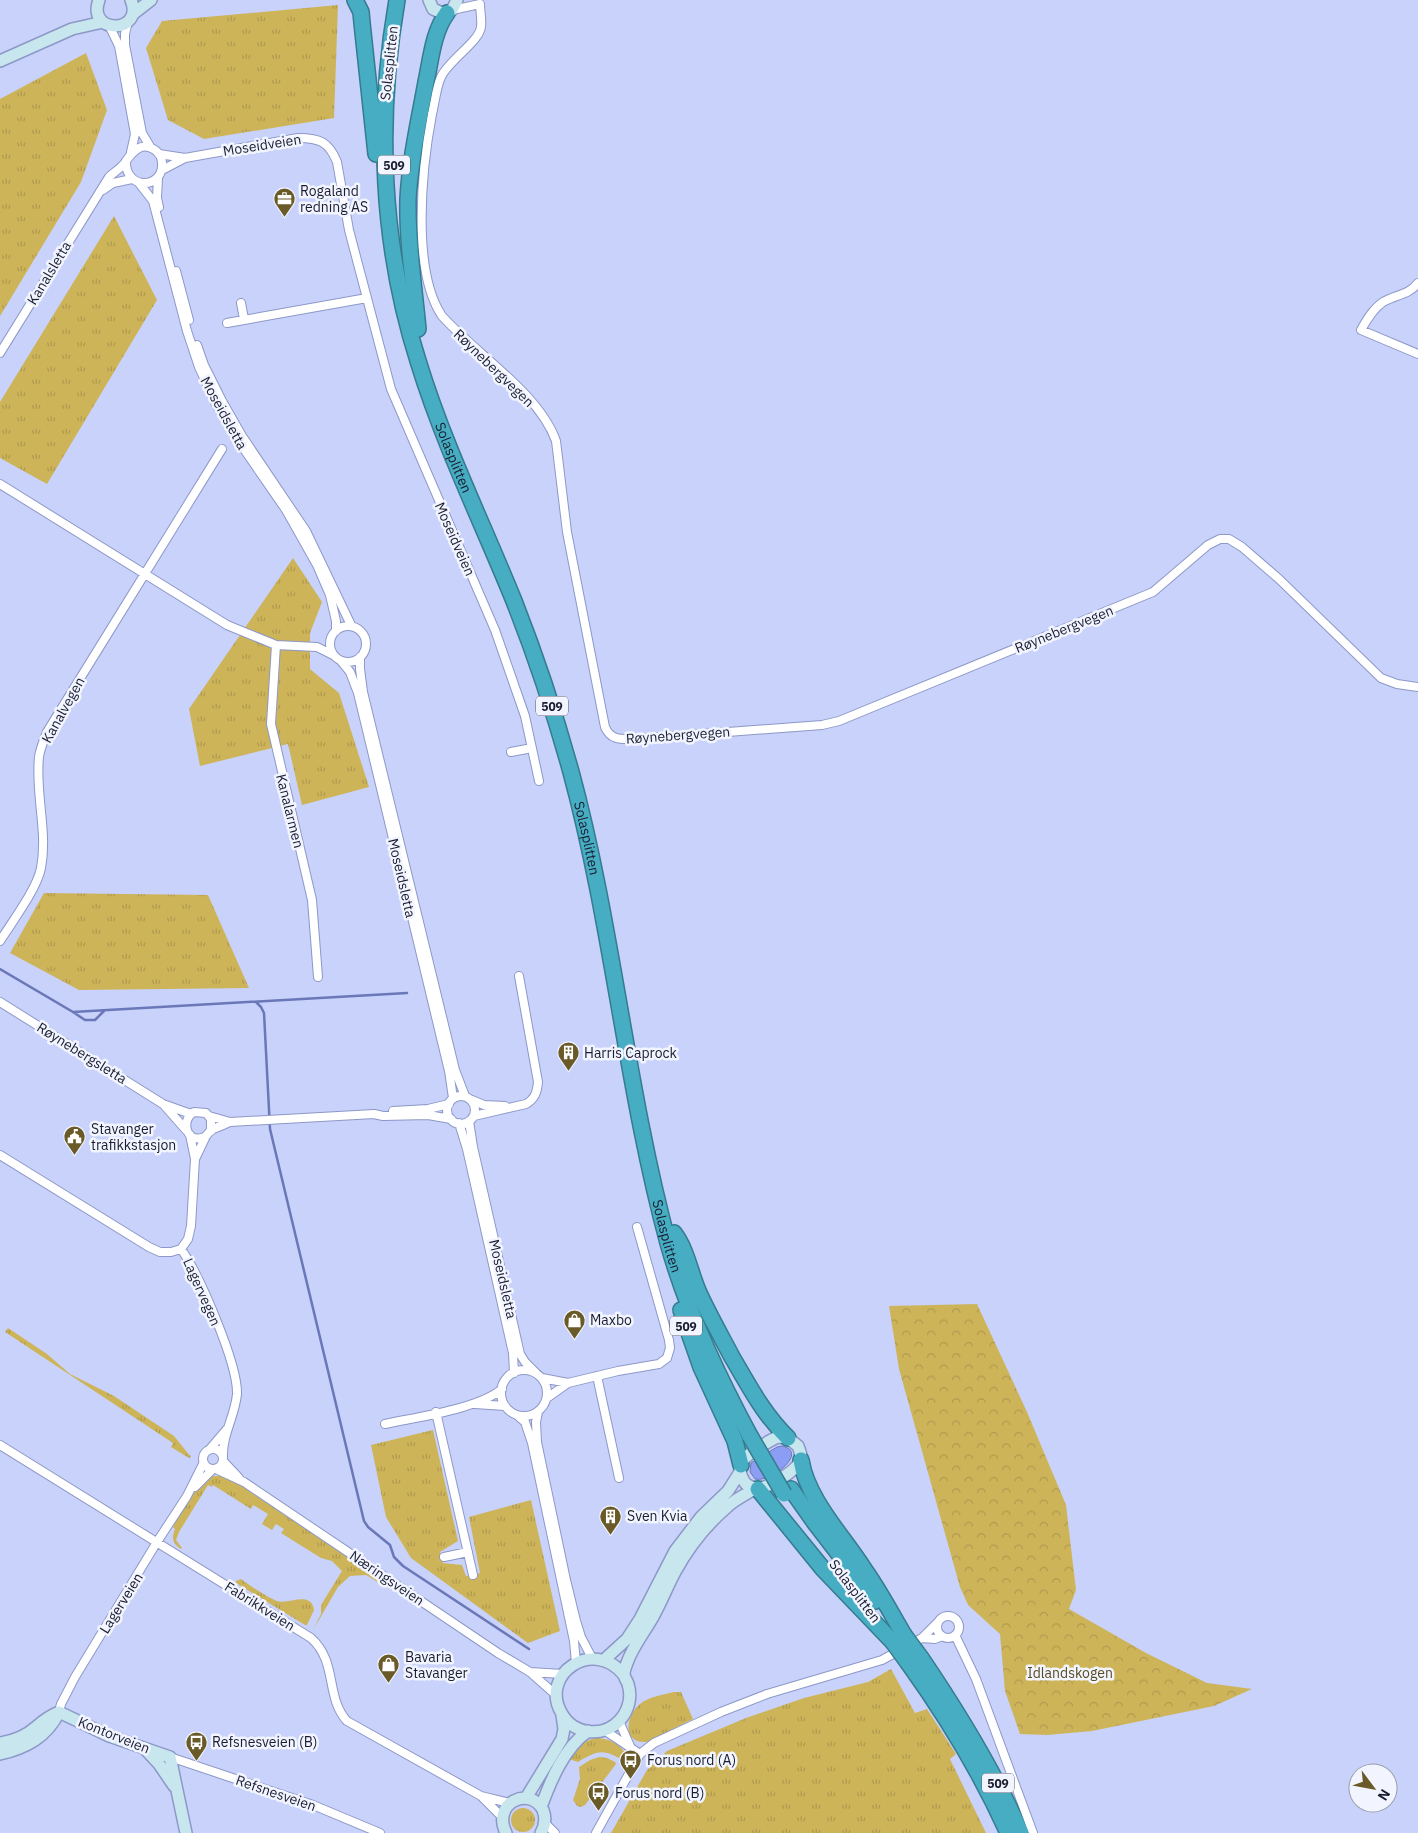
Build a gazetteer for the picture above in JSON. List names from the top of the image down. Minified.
{"streets":{"highway":["Solasplitten","509"],"street":["Moseidveien","Kanalsletta","Røynebergvegen","Moseidsletta","Kanalvegen","Kanalarmen","Røynebergsletta","Lagervegen","Næringsveien","Lagerveien","Fabrikkveien","Kontorveien","Refsnesveien"]},"crossings":[["Solasplitten","509"],["Kanalsletta","Moseidsletta"],["Røynebergsletta","Lagervegen"],["Lagervegen","Næringsveien"],["Lagervegen","Lagerveien"],["Næringsveien","Lagerveien"],["Lagerveien","Fabrikkveien"],["Lagerveien","Kontorveien"],["Kontorveien","Refsnesveien"]],"parks":["Idlandskogen"],"places":{"office":["Rogaland redning AS"],"building":["Harris Caprock","Sven Kvia"],"public building":["Stavanger trafikkstasjon"],"shop":["Maxbo","Bavaria Stavanger"],"bus stop":["Refsnesveien (B)","Forus nord (A)","Forus nord (B)"]},"north":"bottom right"}
